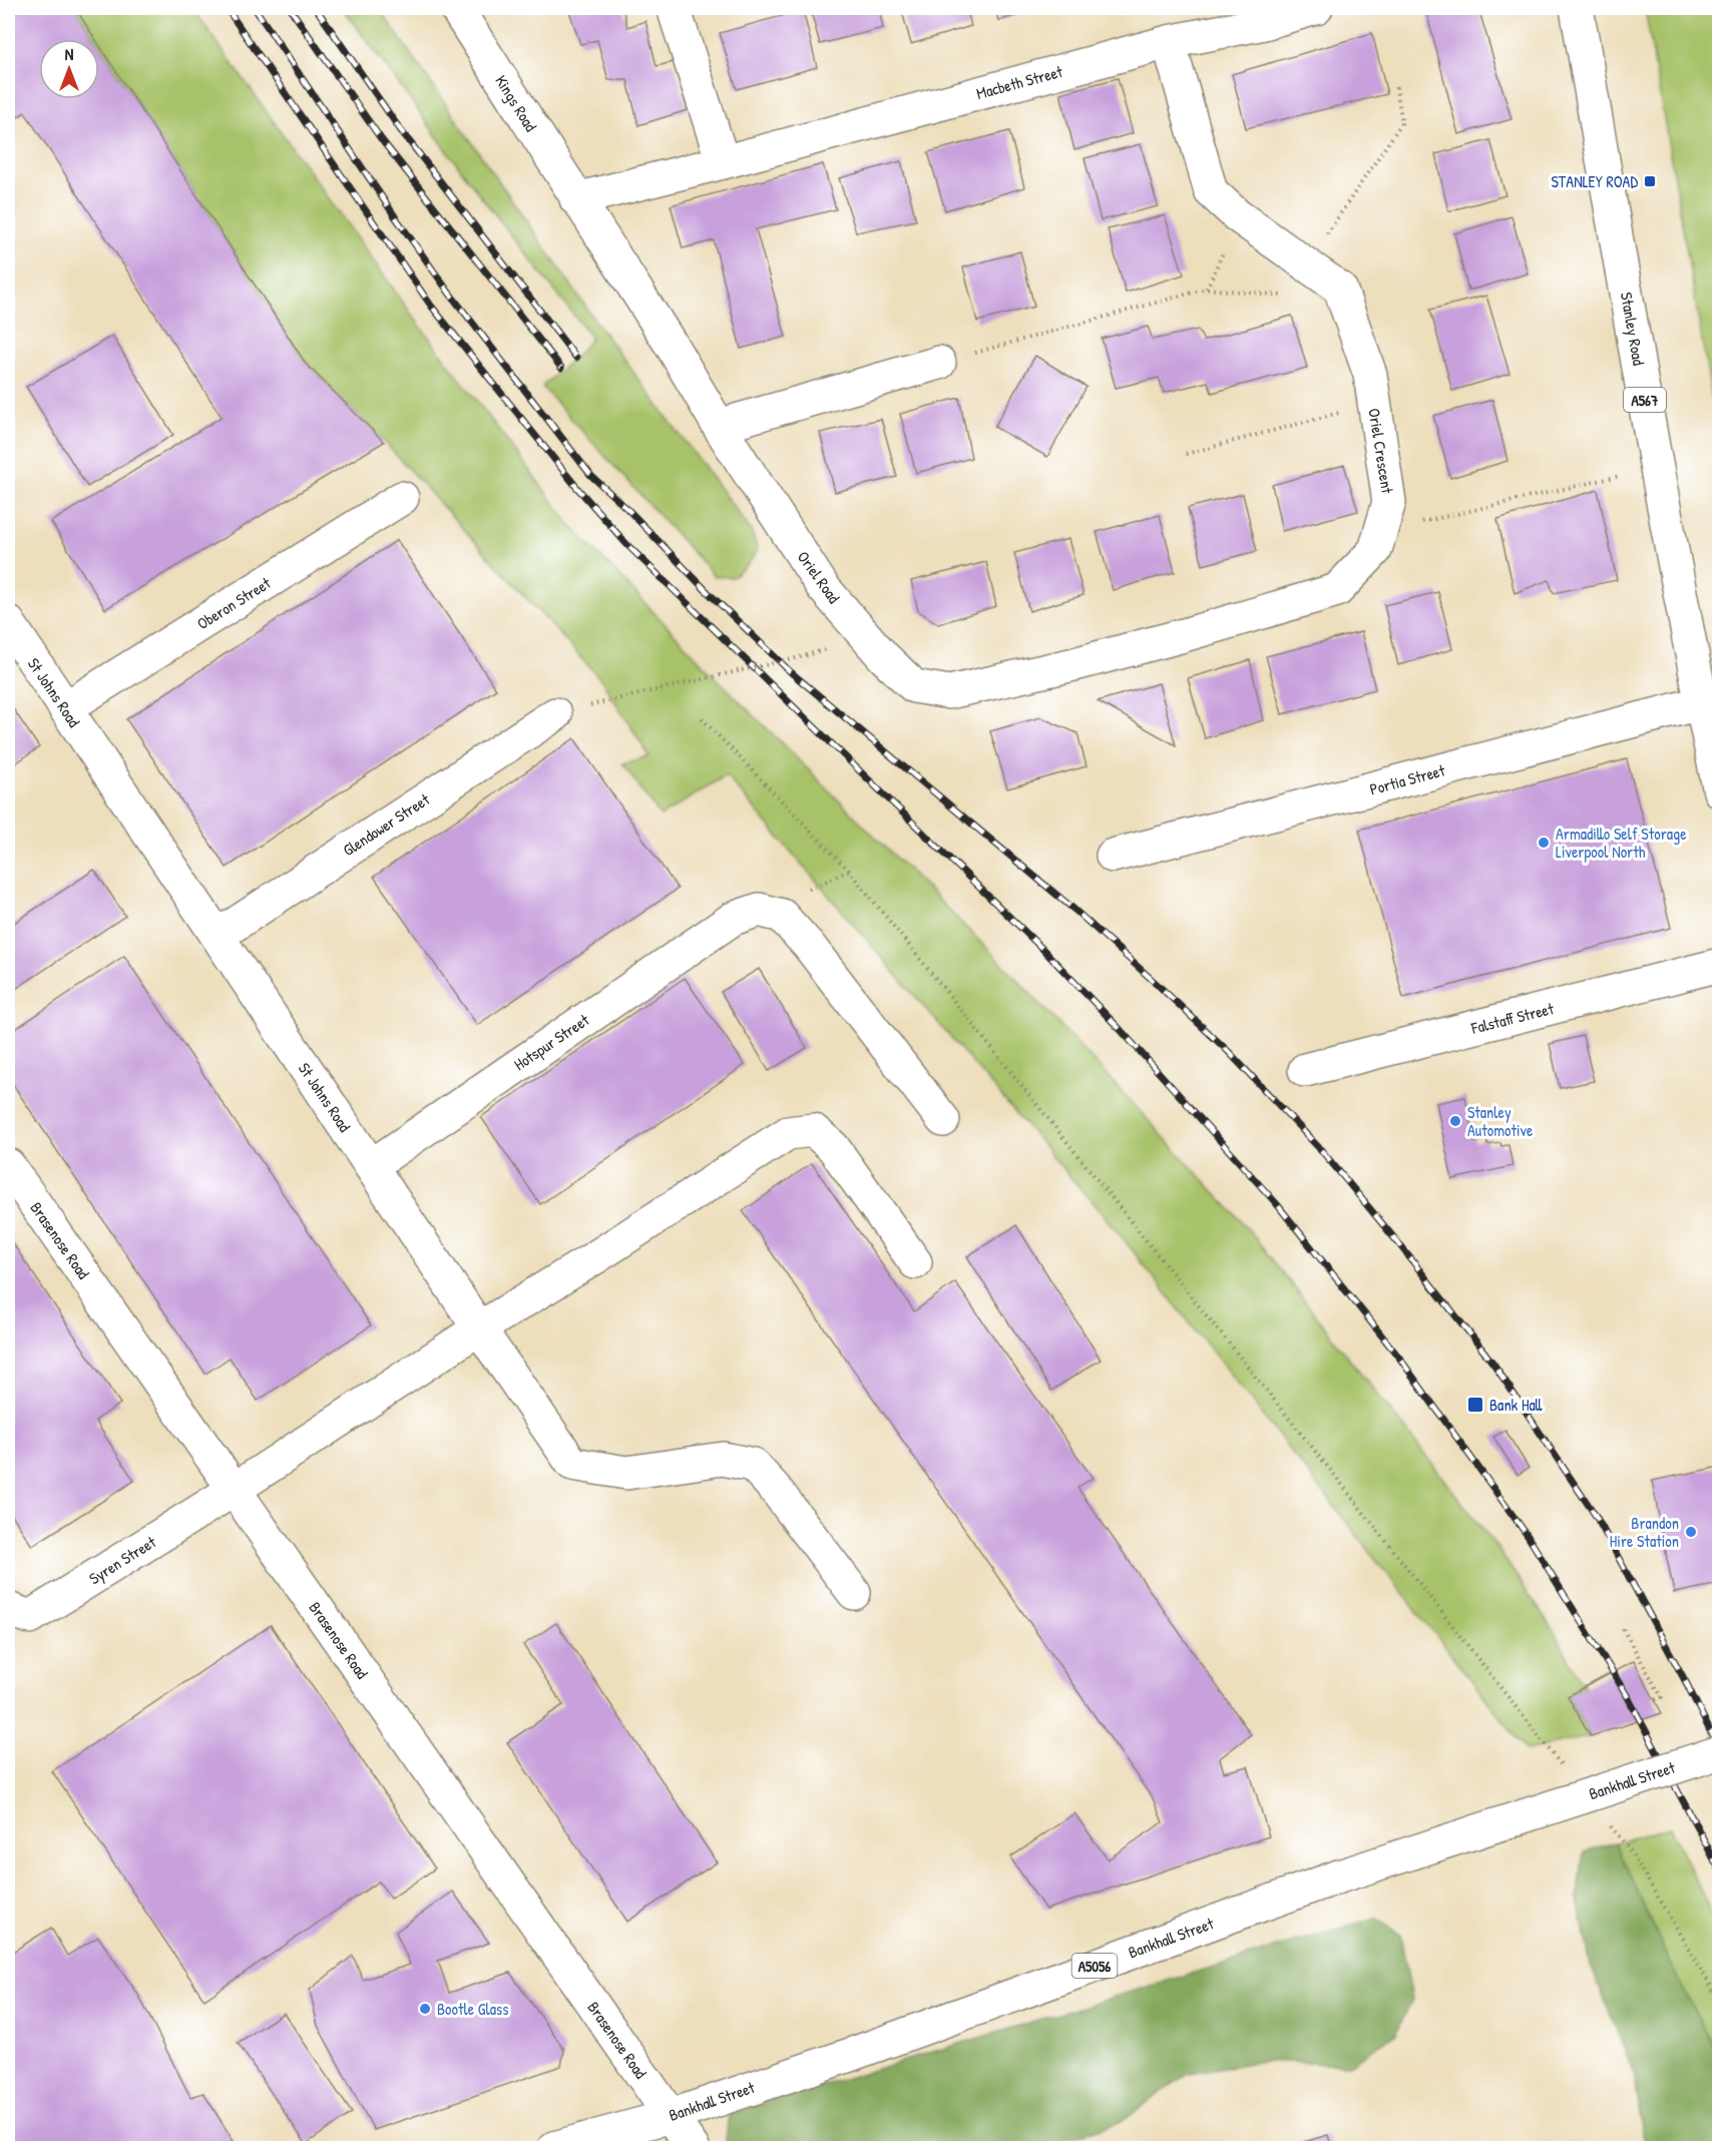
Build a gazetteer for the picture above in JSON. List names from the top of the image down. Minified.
{"streets":{"street":["Macbeth Street","Kings Road","Stanley Road","A567","Oriel Crescent","Oriel Road","Oberon Street","St Johns Road","Portia Street","Glendower Street","Falstaff Street","Hotspur Street","Brasenose Road","Syren Street","Bankhall Street","A5056"]},"crossings":[["Macbeth Street","Kings Road"],["Macbeth Street","Oriel Road"],["Kings Road","Oriel Road"],["Stanley Road","Portia Street"],["Oriel Crescent","Oriel Road"],["Oberon Street","St Johns Road"],["St Johns Road","Glendower Street"],["St Johns Road","Hotspur Street"],["Brasenose Road","Syren Street"],["Brasenose Road","Bankhall Street"]],"places":{"transit":["STANLEY ROAD","Bank Hall"],"other":["Armadillo Self Storage Liverpool North","Stanley Automotive","Brandon Hire Station","Bootle Glass"]},"north":"top"}
